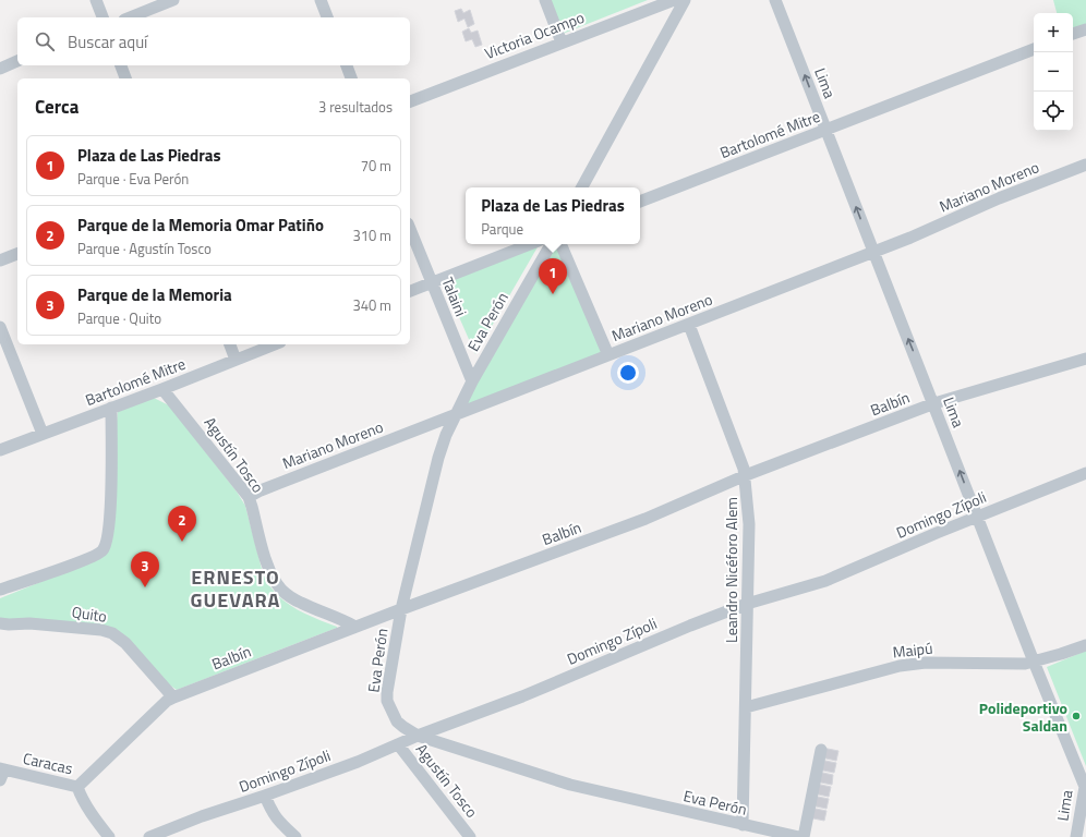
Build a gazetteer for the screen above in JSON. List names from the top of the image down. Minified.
{"streets":{"street":["Victoria Ocampo","Lima","Bartolomé Mitre","Mariano Moreno","Talaini","Eva Perón","Balbín","Agustín Tosco","Domingo Zípoli","Leandro Nicéforo Alem","Quito","Maipú","Caracas"]},"crossings":[["Lima","Bartolomé Mitre"],["Lima","Mariano Moreno"],["Lima","Balbín"],["Lima","Domingo Zípoli"],["Lima","Maipú"],["Bartolomé Mitre","Agustín Tosco"],["Mariano Moreno","Eva Perón"],["Mariano Moreno","Agustín Tosco"],["Mariano Moreno","Leandro Nicéforo Alem"],["Talaini","Eva Perón"],["Eva Perón","Balbín"],["Eva Perón","Domingo Zípoli"],["Eva Perón","Leandro Nicéforo Alem"],["Balbín","Agustín Tosco"],["Balbín","Leandro Nicéforo Alem"],["Balbín","Quito"],["Balbín","Caracas"],["Agustín Tosco","Domingo Zípoli"],["Domingo Zípoli","Leandro Nicéforo Alem"],["Leandro Nicéforo Alem","Maipú"]],"one_way":["Lima"],"districts":["ERNESTO GUEVARA"],"places":["Polideportivo Saldan"],"page":{"map_buttons":["+","−"],"search":"Buscar aquí","heading":["Cerca","3 resultados"],"list":[{"mark":"1","name":"Plaza de Las Piedras","note":"Parque · Eva Perón","value":"70 m"},{"mark":"2","name":"Parque de la Memoria Omar Patiño","note":"Parque · Agustín Tosco","value":"310 m"},{"mark":"3","name":"Parque de la Memoria","note":"Parque · Quito","value":"340 m"}],"popup":["Plaza de Las Piedras","Parque"],"pins":["1","2","3"]}}
